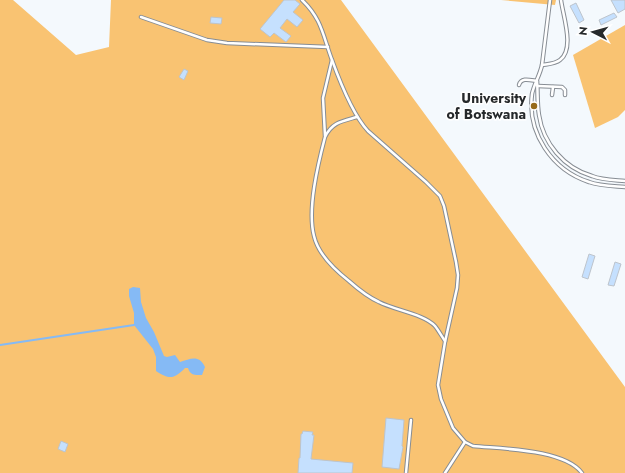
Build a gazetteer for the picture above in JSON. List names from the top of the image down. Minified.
{"places":["University of Botswana"],"north":"left"}
